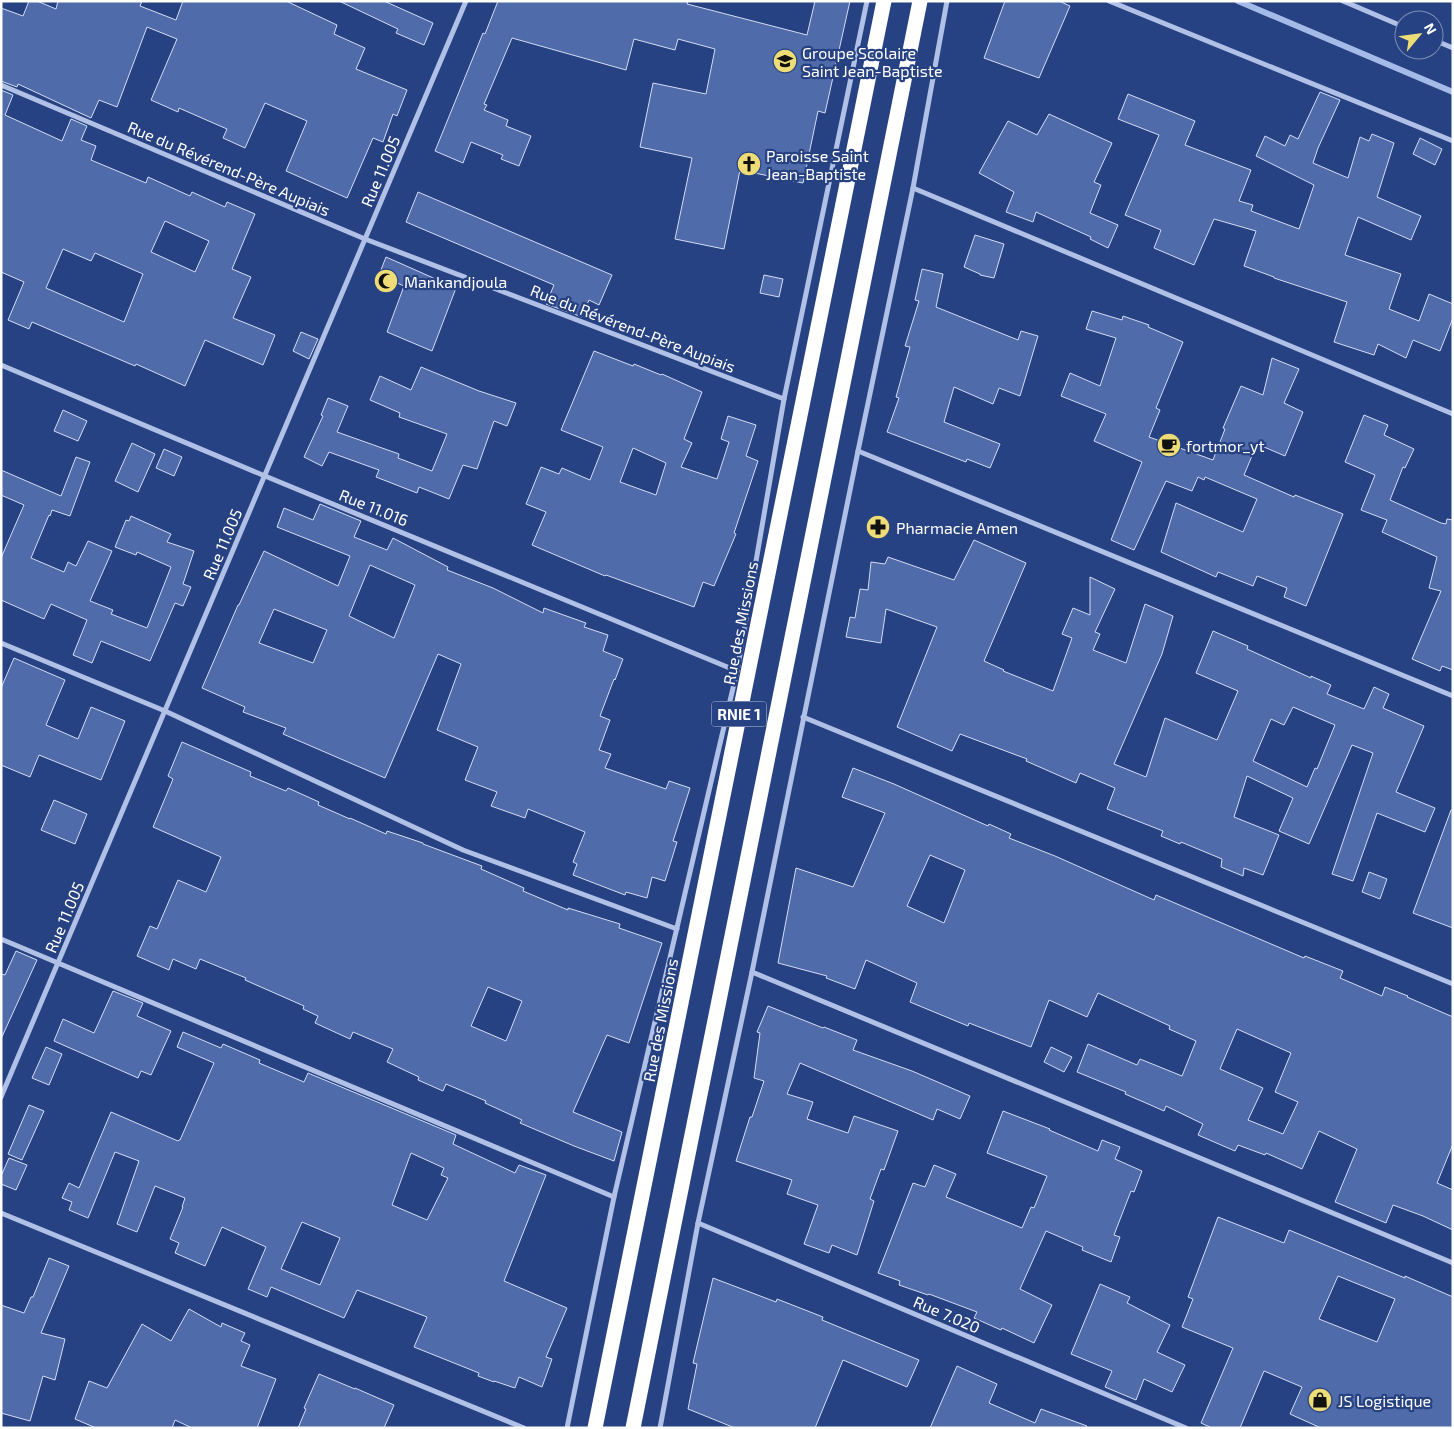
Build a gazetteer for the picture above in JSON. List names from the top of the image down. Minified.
{"streets":{"highway":["Rue des Missions","RNIE 1"],"street":["Rue du Révérend-Père Aupiais","Rue 11.005","Rue 11.016","Rue 7.020"]},"crossings":[["Rue du Révérend-Père Aupiais","Rue 11.005"],["Rue 11.005","Rue 11.016"]],"places":{"school or university":["Groupe Scolaire Saint Jean-Baptiste"],"church":["Paroisse Saint Jean-Baptiste"],"mosque":["Mankandjoula"],"cafe":["fortmor_yt"],"pharmacy":["Pharmacie Amen"],"shop":["JS Logistique"]},"north":"top right"}
